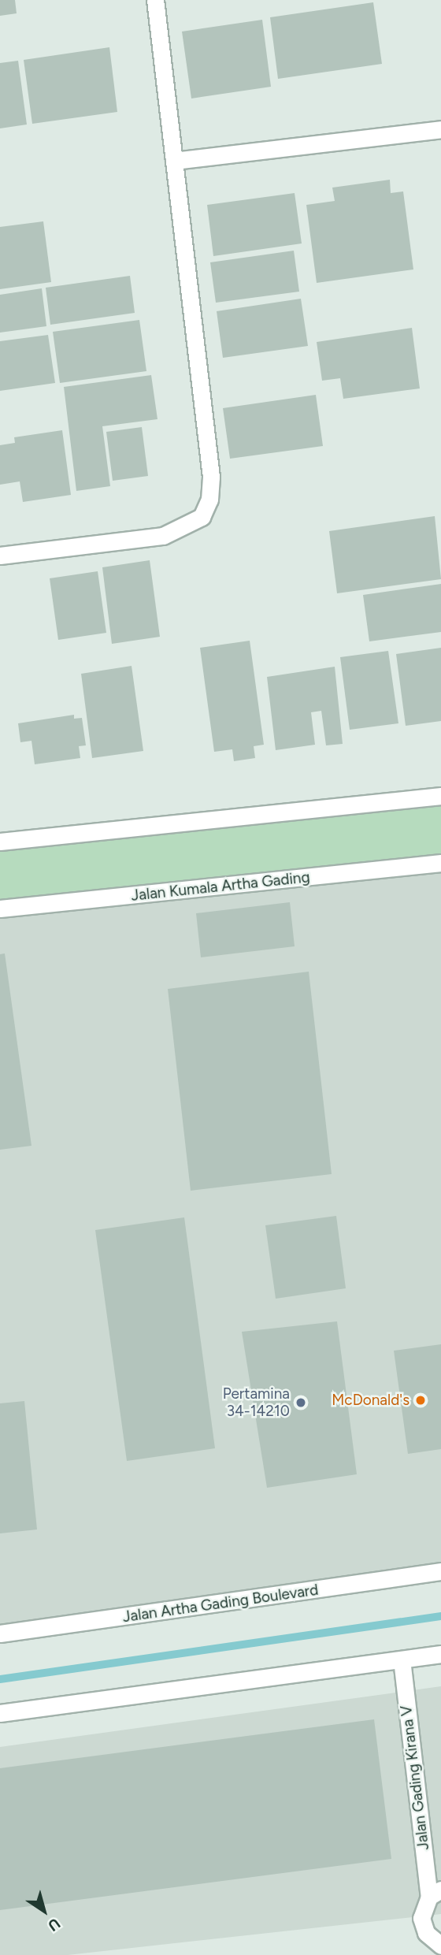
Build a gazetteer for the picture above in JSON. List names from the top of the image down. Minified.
{"streets":{"street":["Jalan Kumala Artha Gading","Jalan Artha Gading Boulevard","Jalan Gading Kirana V"]},"places":["McDonald's","Pertamina 34-14210"],"north":"bottom right"}
